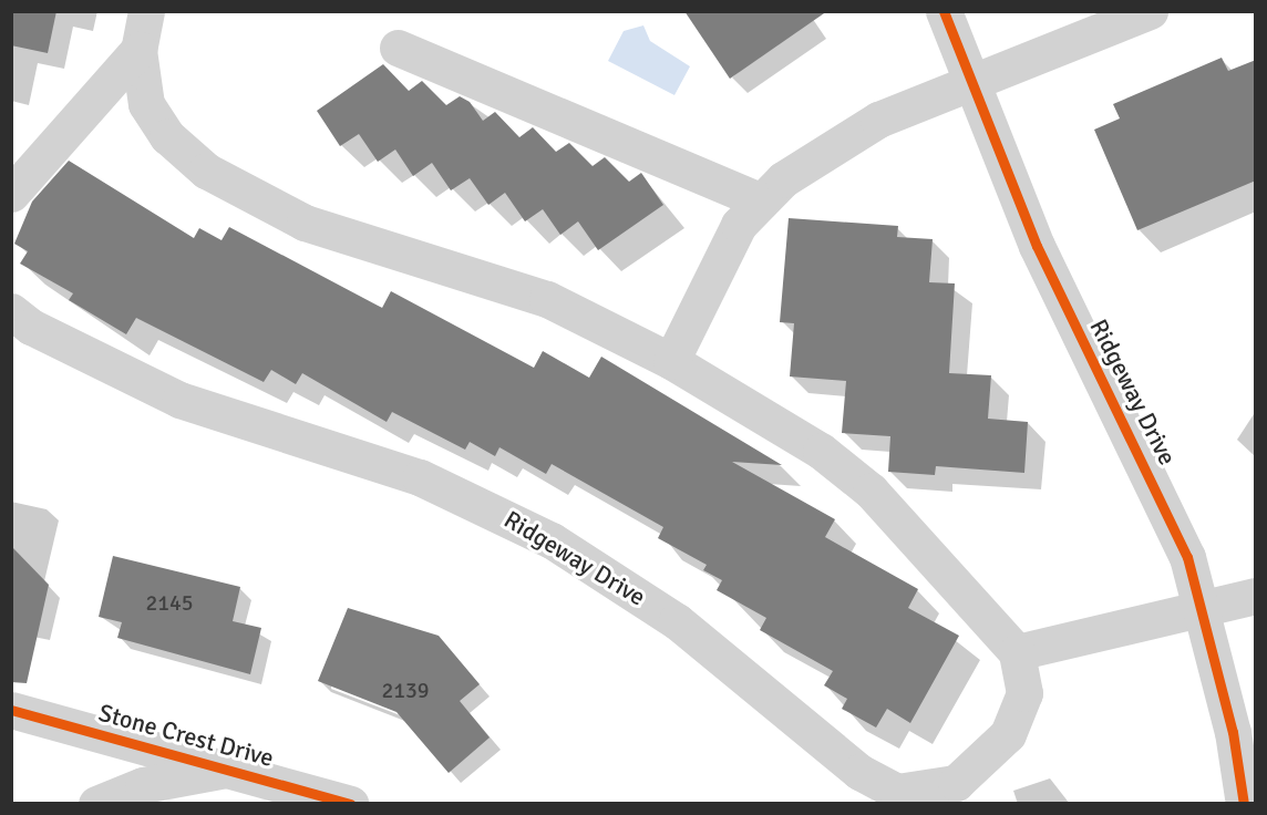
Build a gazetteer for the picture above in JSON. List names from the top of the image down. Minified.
{"streets":{"street":["Ridgeway Drive","Stone Crest Drive"]},"house_numbers":["2145","2139"]}
